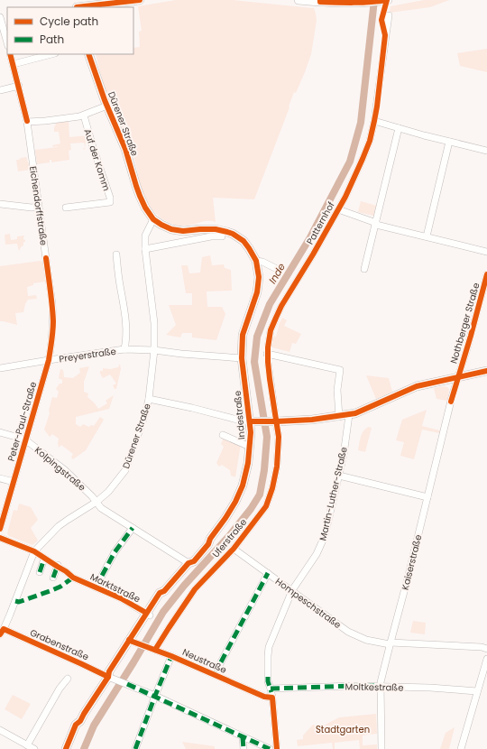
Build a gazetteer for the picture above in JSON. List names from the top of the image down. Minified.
{"streets":{"main road":["Dürener Straße","Indestraße"],"street":["Auf der Komm","Eichendorffstraße","Patternhof","Nothberger Straße","Preyerstraße","Peter-Paul-Straße","Kolpingstraße","Martin-Luther-Straße","Uferstraße","Kaiserstraße","Marktstraße","Hompeschstraße","Grabenstraße","Neustraße","Moltkestraße"]},"crossings":[["Dürener Straße","Preyerstraße"],["Dürener Straße","Indestraße"],["Dürener Straße","Kolpingstraße"],["Dürener Straße","Marktstraße"],["Dürener Straße","Grabenstraße"],["Eichendorffstraße","Preyerstraße"],["Eichendorffstraße","Peter-Paul-Straße"],["Patternhof","Uferstraße"],["Nothberger Straße","Kaiserstraße"],["Preyerstraße","Indestraße"],["Preyerstraße","Peter-Paul-Straße"],["Indestraße","Kolpingstraße"],["Indestraße","Marktstraße"],["Indestraße","Grabenstraße"],["Indestraße","Neustraße"],["Peter-Paul-Straße","Kolpingstraße"],["Martin-Luther-Straße","Hompeschstraße"],["Martin-Luther-Straße","Neustraße"],["Martin-Luther-Straße","Moltkestraße"],["Uferstraße","Hompeschstraße"],["Uferstraße","Neustraße"],["Kaiserstraße","Hompeschstraße"],["Kaiserstraße","Moltkestraße"]],"water":["Inde"],"parks":["Stadtgarten"],"legend":["Cycle path","Path"]}
